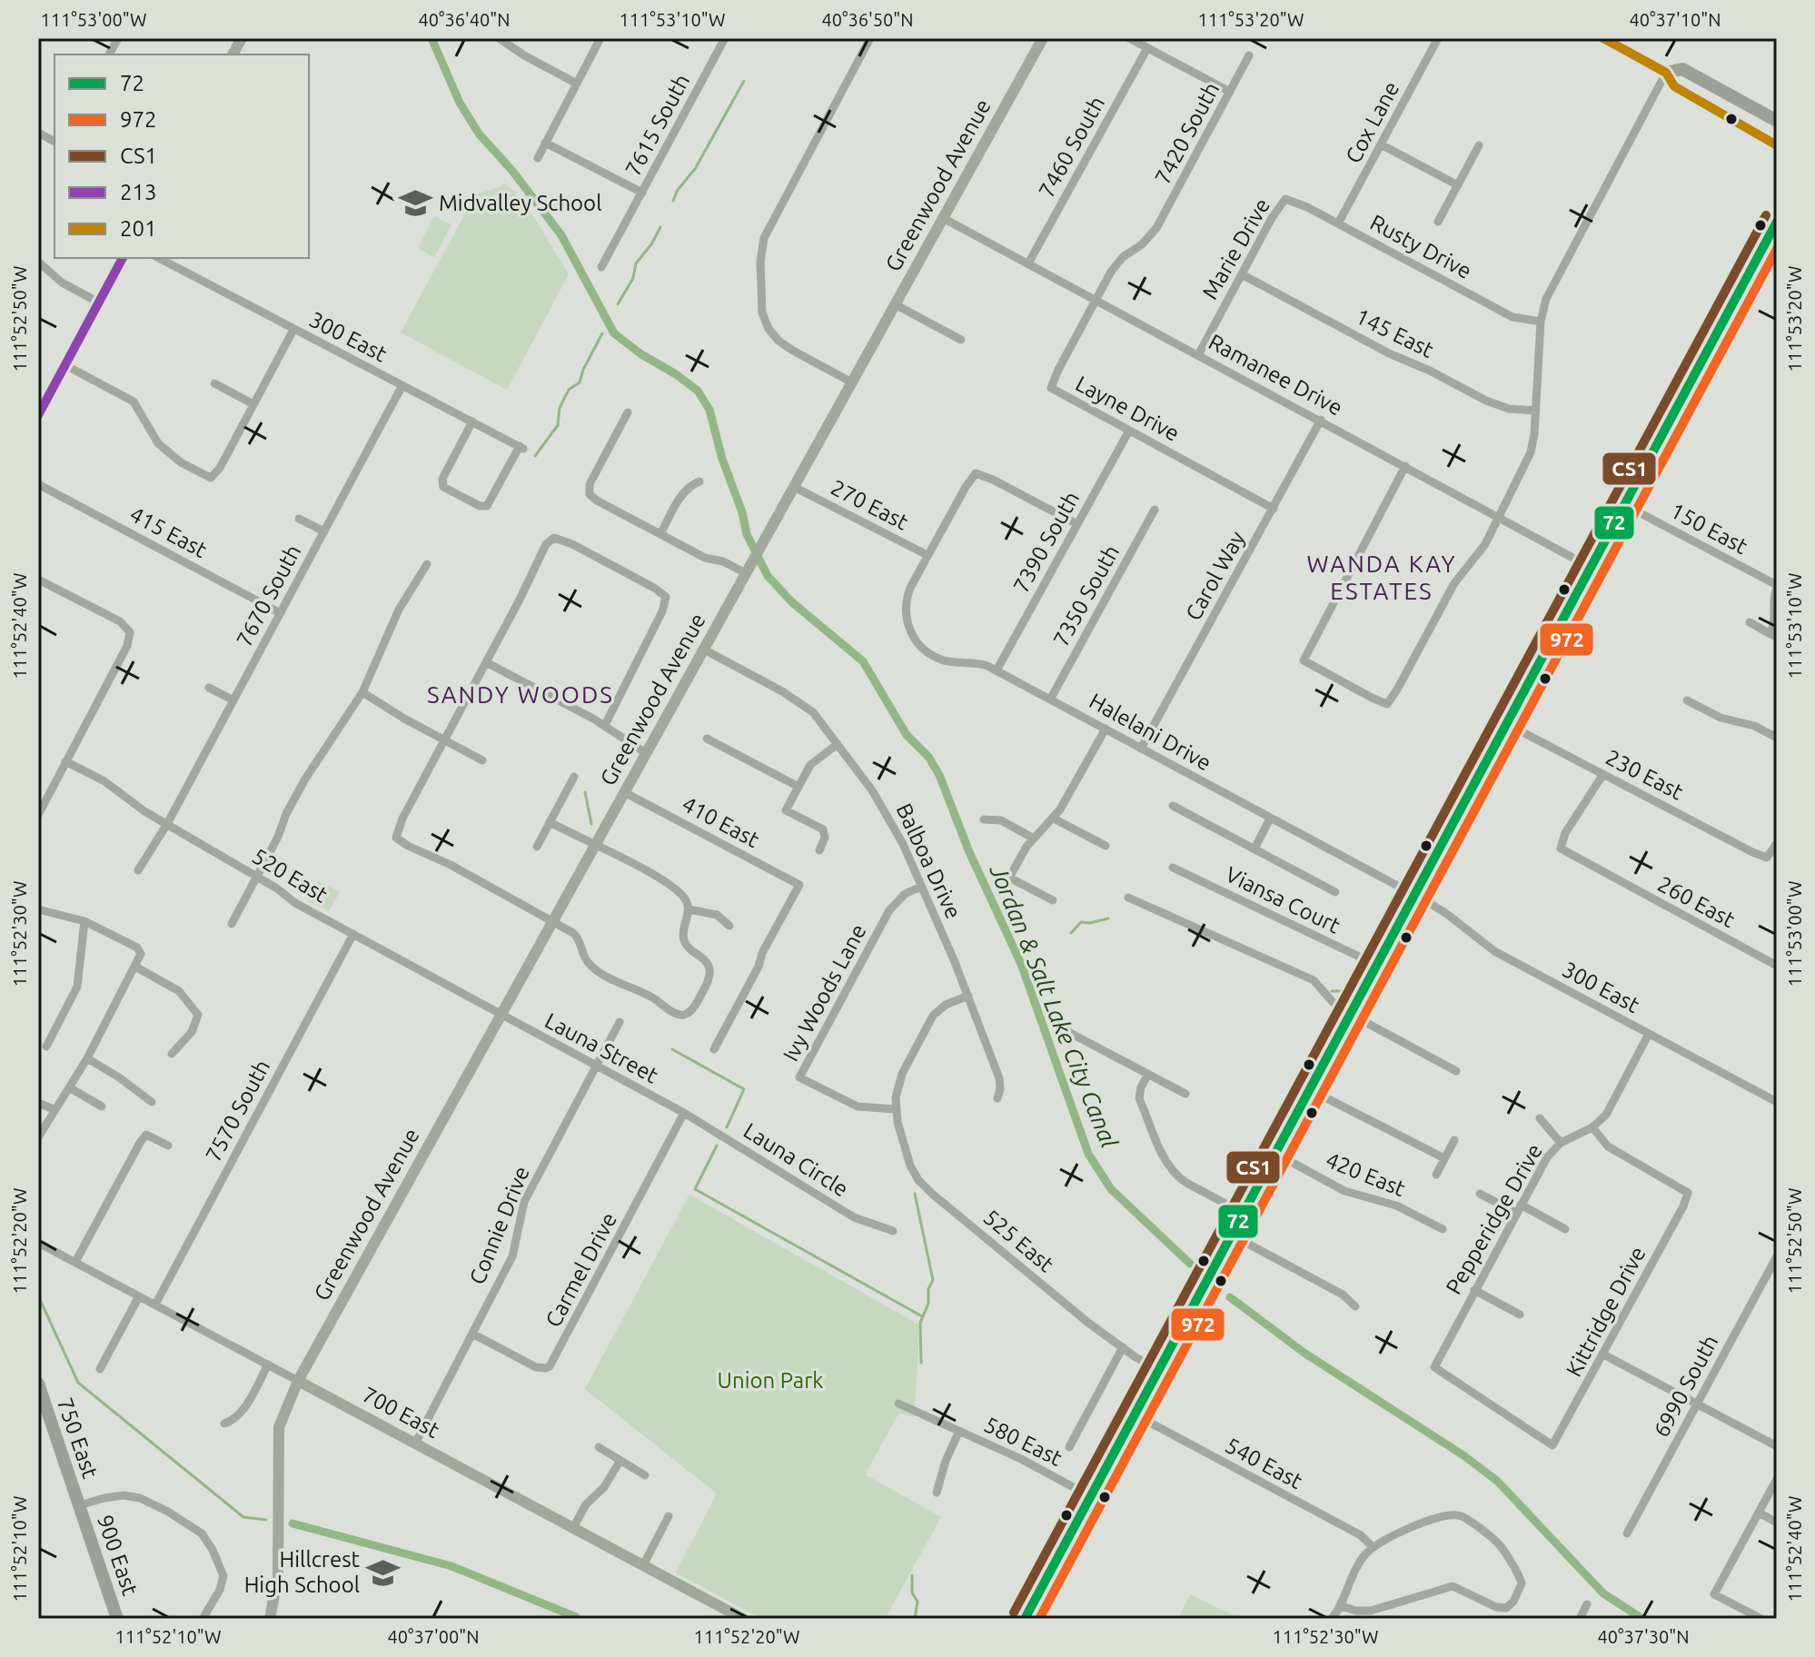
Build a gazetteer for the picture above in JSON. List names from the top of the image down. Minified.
{"streets":{"main road":["750 East","900 East"],"street":["Cox Lane","7615 South","7420 South","7460 South","Greenwood Avenue","Rusty Drive","Marie Drive","145 East","300 East","Ramanee Drive","Layne Drive","270 East","150 East","415 East","7390 South","Carol Way","7670 South","7350 South","Halelani Drive","230 East","410 East","Balboa Drive","520 East","Viansa Court","260 East","Ivy Woods Lane","Launa Street","7570 South","Launa Circle","420 East","Pepperidge Drive","Connie Drive","525 East","Carmel Drive","Kittridge Drive","6990 South","700 East","580 East","540 East"]},"crossings":[["Cox Lane","Rusty Drive"],["7420 South","Ramanee Drive"],["7420 South","Layne Drive"],["7460 South","Ramanee Drive"],["Greenwood Avenue","Ramanee Drive"],["Greenwood Avenue","270 East"],["Greenwood Avenue","410 East"],["Greenwood Avenue","Balboa Drive"],["Greenwood Avenue","520 East"],["Greenwood Avenue","Launa Street"],["Greenwood Avenue","700 East"],["Rusty Drive","Marie Drive"],["Marie Drive","145 East"],["Marie Drive","Ramanee Drive"],["300 East","7670 South"],["300 East","Halelani Drive"],["300 East","Pepperidge Drive"],["Ramanee Drive","Layne Drive"],["Ramanee Drive","Carol Way"],["Layne Drive","7390 South"],["Layne Drive","Carol Way"],["270 East","Halelani Drive"],["415 East","7670 South"],["7390 South","Halelani Drive"],["Carol Way","Halelani Drive"],["7670 South","520 East"],["7350 South","Halelani Drive"],["230 East","260 East"],["Balboa Drive","Ivy Woods Lane"],["520 East","Launa Street"],["520 East","7570 South"],["Ivy Woods Lane","525 East"],["Launa Street","Launa Circle"],["Launa Street","Connie Drive"],["Launa Street","Carmel Drive"],["7570 South","700 East"],["Launa Circle","Carmel Drive"],["Pepperidge Drive","Kittridge Drive"],["Connie Drive","Carmel Drive"],["Connie Drive","700 East"],["750 East","900 East"]],"districts":["WANDA KAY ESTATES","SANDY WOODS"],"water":["Jordan & Salt Lake City Canal"],"parks":["Union Park"],"places":{"school or university":["Midvalley School","Hillcrest High School"]},"lines":["transit line 201","transit line CS1","transit line 72","transit line 972","transit line 213"],"legend":["72","972","CS1","213","201"],"coordinates":["111°53'00\"W","40°36'40\"N","111°53'10\"W","40°36'50\"N","111°53'20\"W","40°37'10\"N","111°52'50\"W","111°52'40\"W","111°52'30\"W","111°52'20\"W","111°52'10\"W","40°37'00\"N","40°37'30\"N"]}
